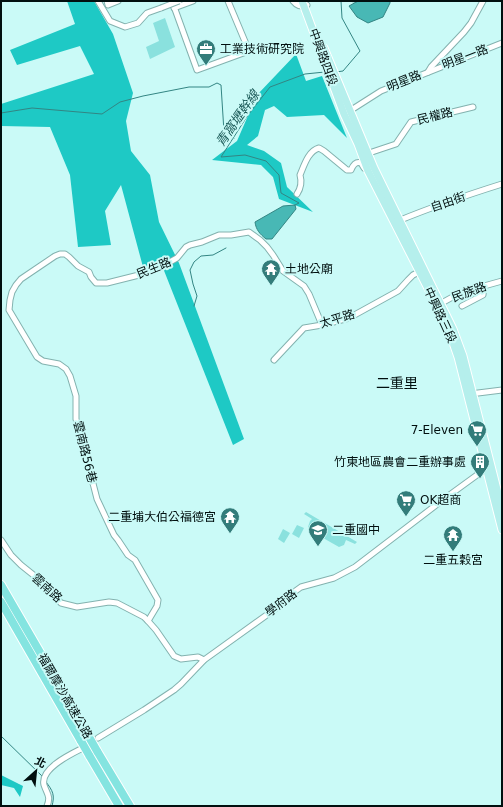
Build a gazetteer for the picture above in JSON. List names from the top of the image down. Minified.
{"streets":{"highway":["福爾摩沙高速公路"],"main road":["中興路四段","中興路三段"],"street":["明星一路","明星路","民權路","自由街","民生路","民族路","太平路","雲南路56巷","雲南路","學府路"]},"crossings":[["中興路四段","明星路"],["中興路四段","中興路三段"],["明星一路","明星路"],["明星路","中興路三段"],["民權路","中興路三段"],["自由街","中興路三段"],["民生路","太平路"],["民生路","雲南路56巷"],["民族路","中興路三段"],["中興路三段","太平路"],["中興路三段","學府路"],["雲南路56巷","雲南路"],["雲南路","學府路"]],"districts":["二重里"],"water":["青窩壢幹線"],"places":{"office":["工業技術研究院"],"temple":["土地公廟","二重埔大伯公福德宮","二重五穀宮"],"supermarket":["7-Eleven","OK超商"],"building":["竹東地區農會二重辦事處"],"school or university":["二重國中"]},"north":"top right"}
